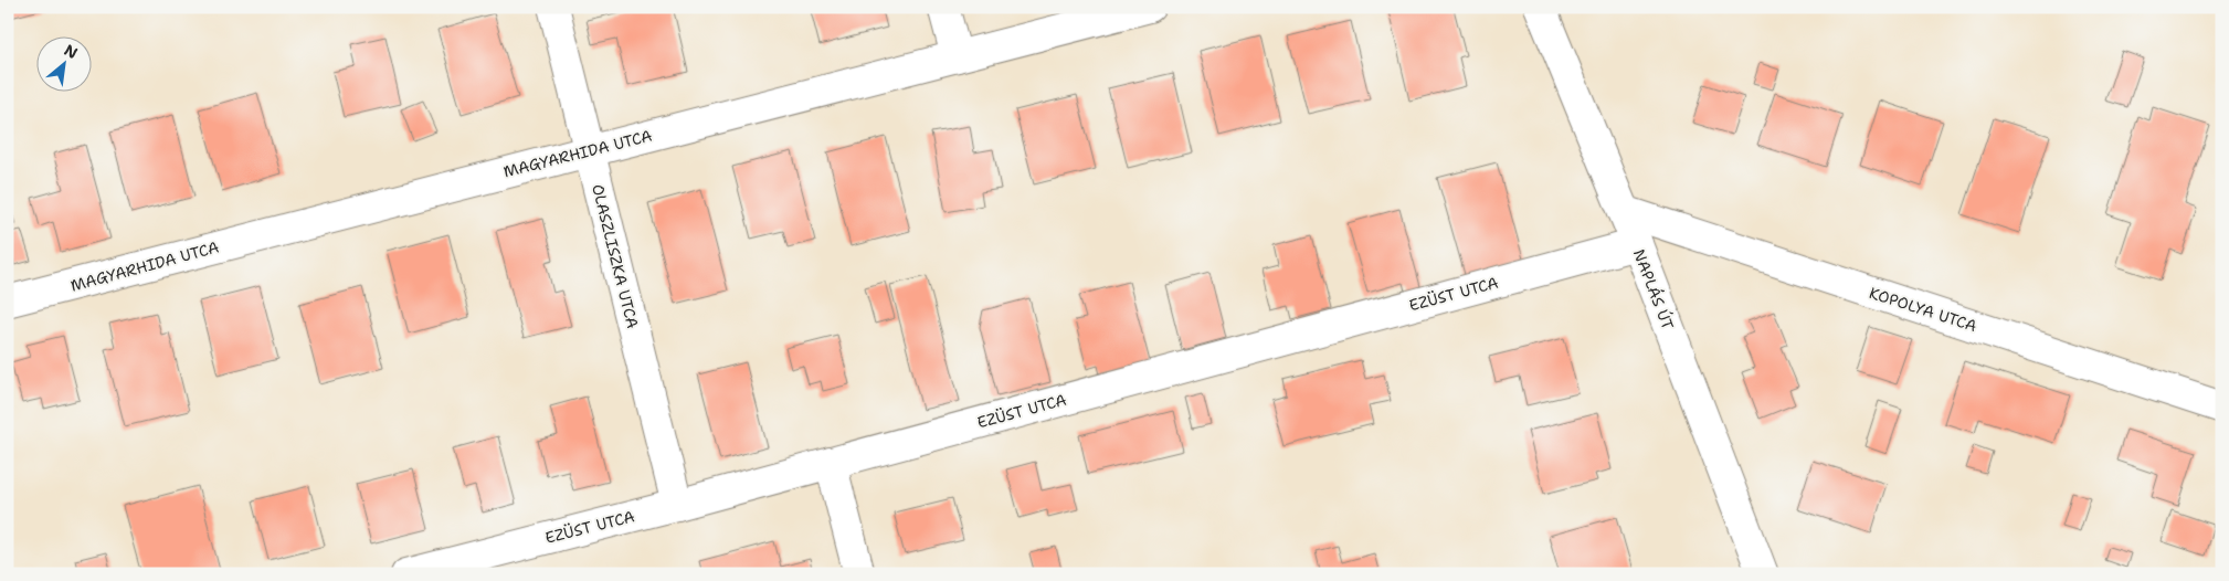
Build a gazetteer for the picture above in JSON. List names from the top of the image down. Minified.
{"streets":{"street":["MAGYARHIDA UTCA","OLASZLISZKA UTCA","NAPLÁS ÚT","EZÜST UTCA","KOPOLYA UTCA"]},"crossings":[["MAGYARHIDA UTCA","OLASZLISZKA UTCA"],["OLASZLISZKA UTCA","EZÜST UTCA"],["NAPLÁS ÚT","EZÜST UTCA"],["NAPLÁS ÚT","KOPOLYA UTCA"]],"north":"top right"}
